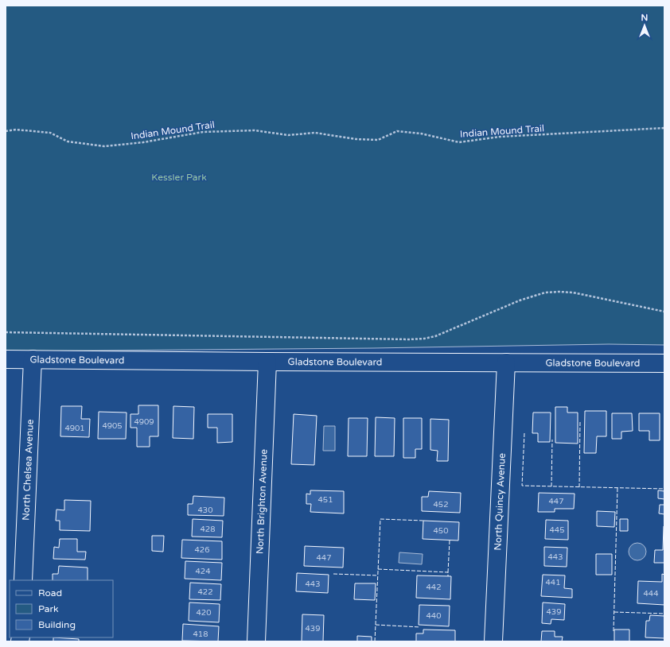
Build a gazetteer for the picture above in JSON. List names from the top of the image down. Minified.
{"streets":{"street":["Gladstone Boulevard","North Chelsea Avenue","North Brighton Avenue","North Quincy Avenue"],"path":["Indian Mound Trail"]},"crossings":[["Gladstone Boulevard","North Chelsea Avenue"],["Gladstone Boulevard","North Brighton Avenue"],["Gladstone Boulevard","North Quincy Avenue"]],"parks":["Kessler Park"],"house_numbers":["4909","4905","4901","451","447","452","430","428","445","450","426","443","447","424","441","443","442","422","444","439","420","440","439","418"],"legend":["Road","Park","Building"],"north":"top"}
